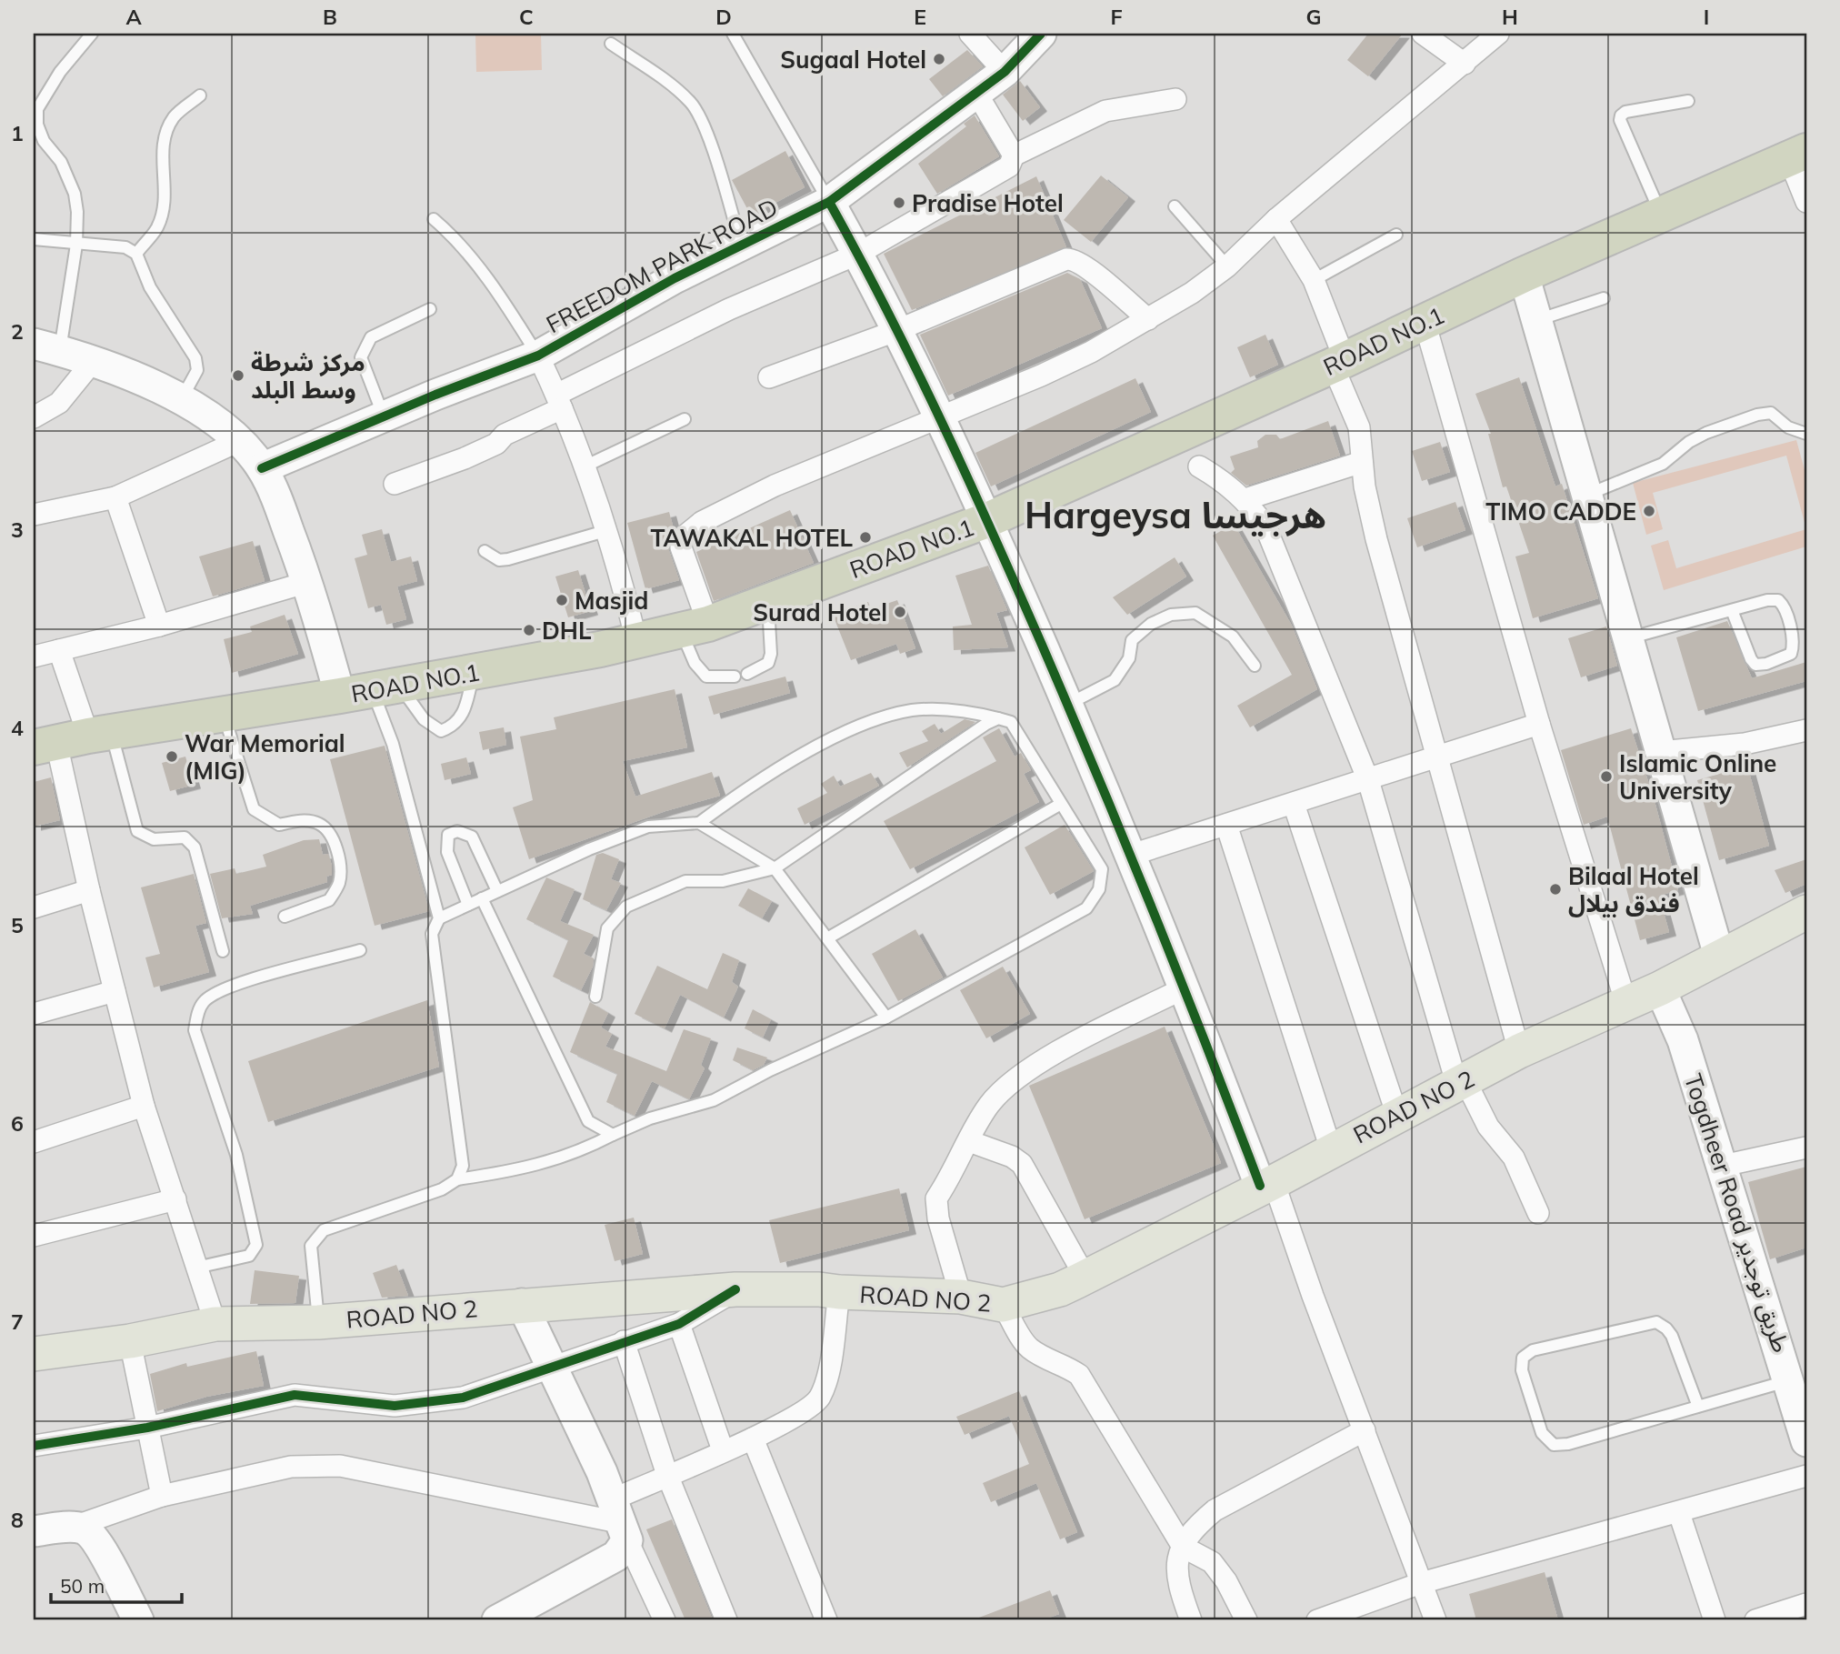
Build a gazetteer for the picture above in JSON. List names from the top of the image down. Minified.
{"streets":{"highway":["ROAD NO.1"],"main road":["ROAD NO 2"],"street":["FREEDOM PARK ROAD","Togdheer Road طريق توجدير"]},"crossings":[["ROAD NO 2","Togdheer Road طريق توجدير"]],"districts":["Hargeysa هرجيسا"],"places":["Sugaal Hotel","Pradise Hotel","مركز شرطة وسط البلد","TIMO CADDE","TAWAKAL HOTEL","Masjid","Surad Hotel","DHL","War Memorial (MIG)","Islamic Online University","Bilaal Hotel فندق بيلال"],"scale_bar":"50 m","grid":{"columns":["A","B","C","D","E","F","G","H","I"],"rows":["1","2","3","4","5","6","7","8"]}}
